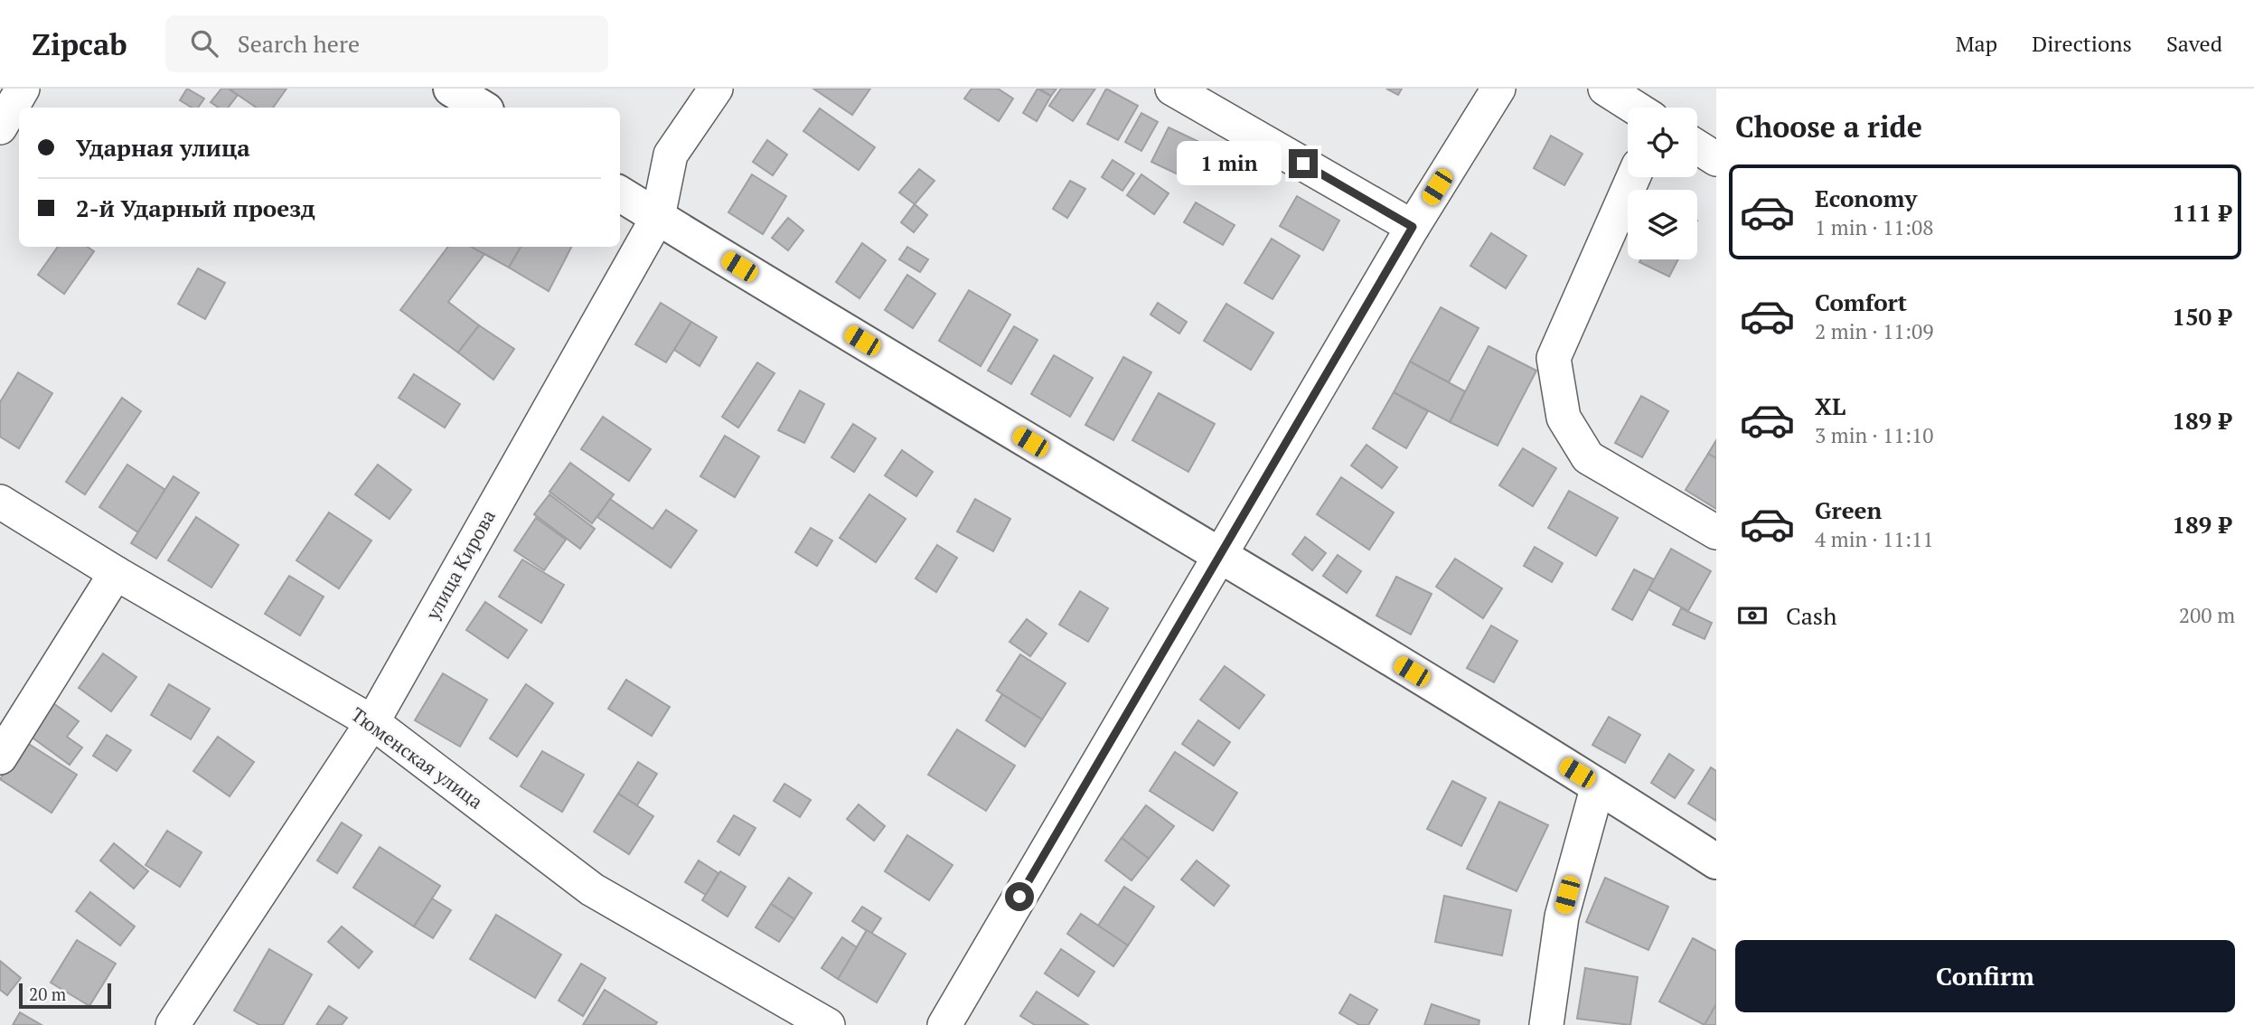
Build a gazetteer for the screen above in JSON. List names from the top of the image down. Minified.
{"streets":{"street":["улица Кирова","Тюменская улица"]},"crossings":[["улица Кирова","Тюменская улица"]],"scale_bar":"20 m","page":{"header":"Zipcab","search":"Search here","nav":["Map","Directions","Saved"],"heading":"Choose a ride","banner":["Ударная улица","2-й Ударный проезд"],"bubble":"1 min","list":[{"name":"Economy","note":"1 min · 11:08","value":"111 ₽"},{"name":"Comfort","note":"2 min · 11:09","value":"150 ₽"},{"name":"XL","note":"3 min · 11:10","value":"189 ₽"},{"name":"Green","note":"4 min · 11:11","value":"189 ₽"}],"pay":["Cash","200 m"],"buttons":"Confirm","scale":"20 m"}}
